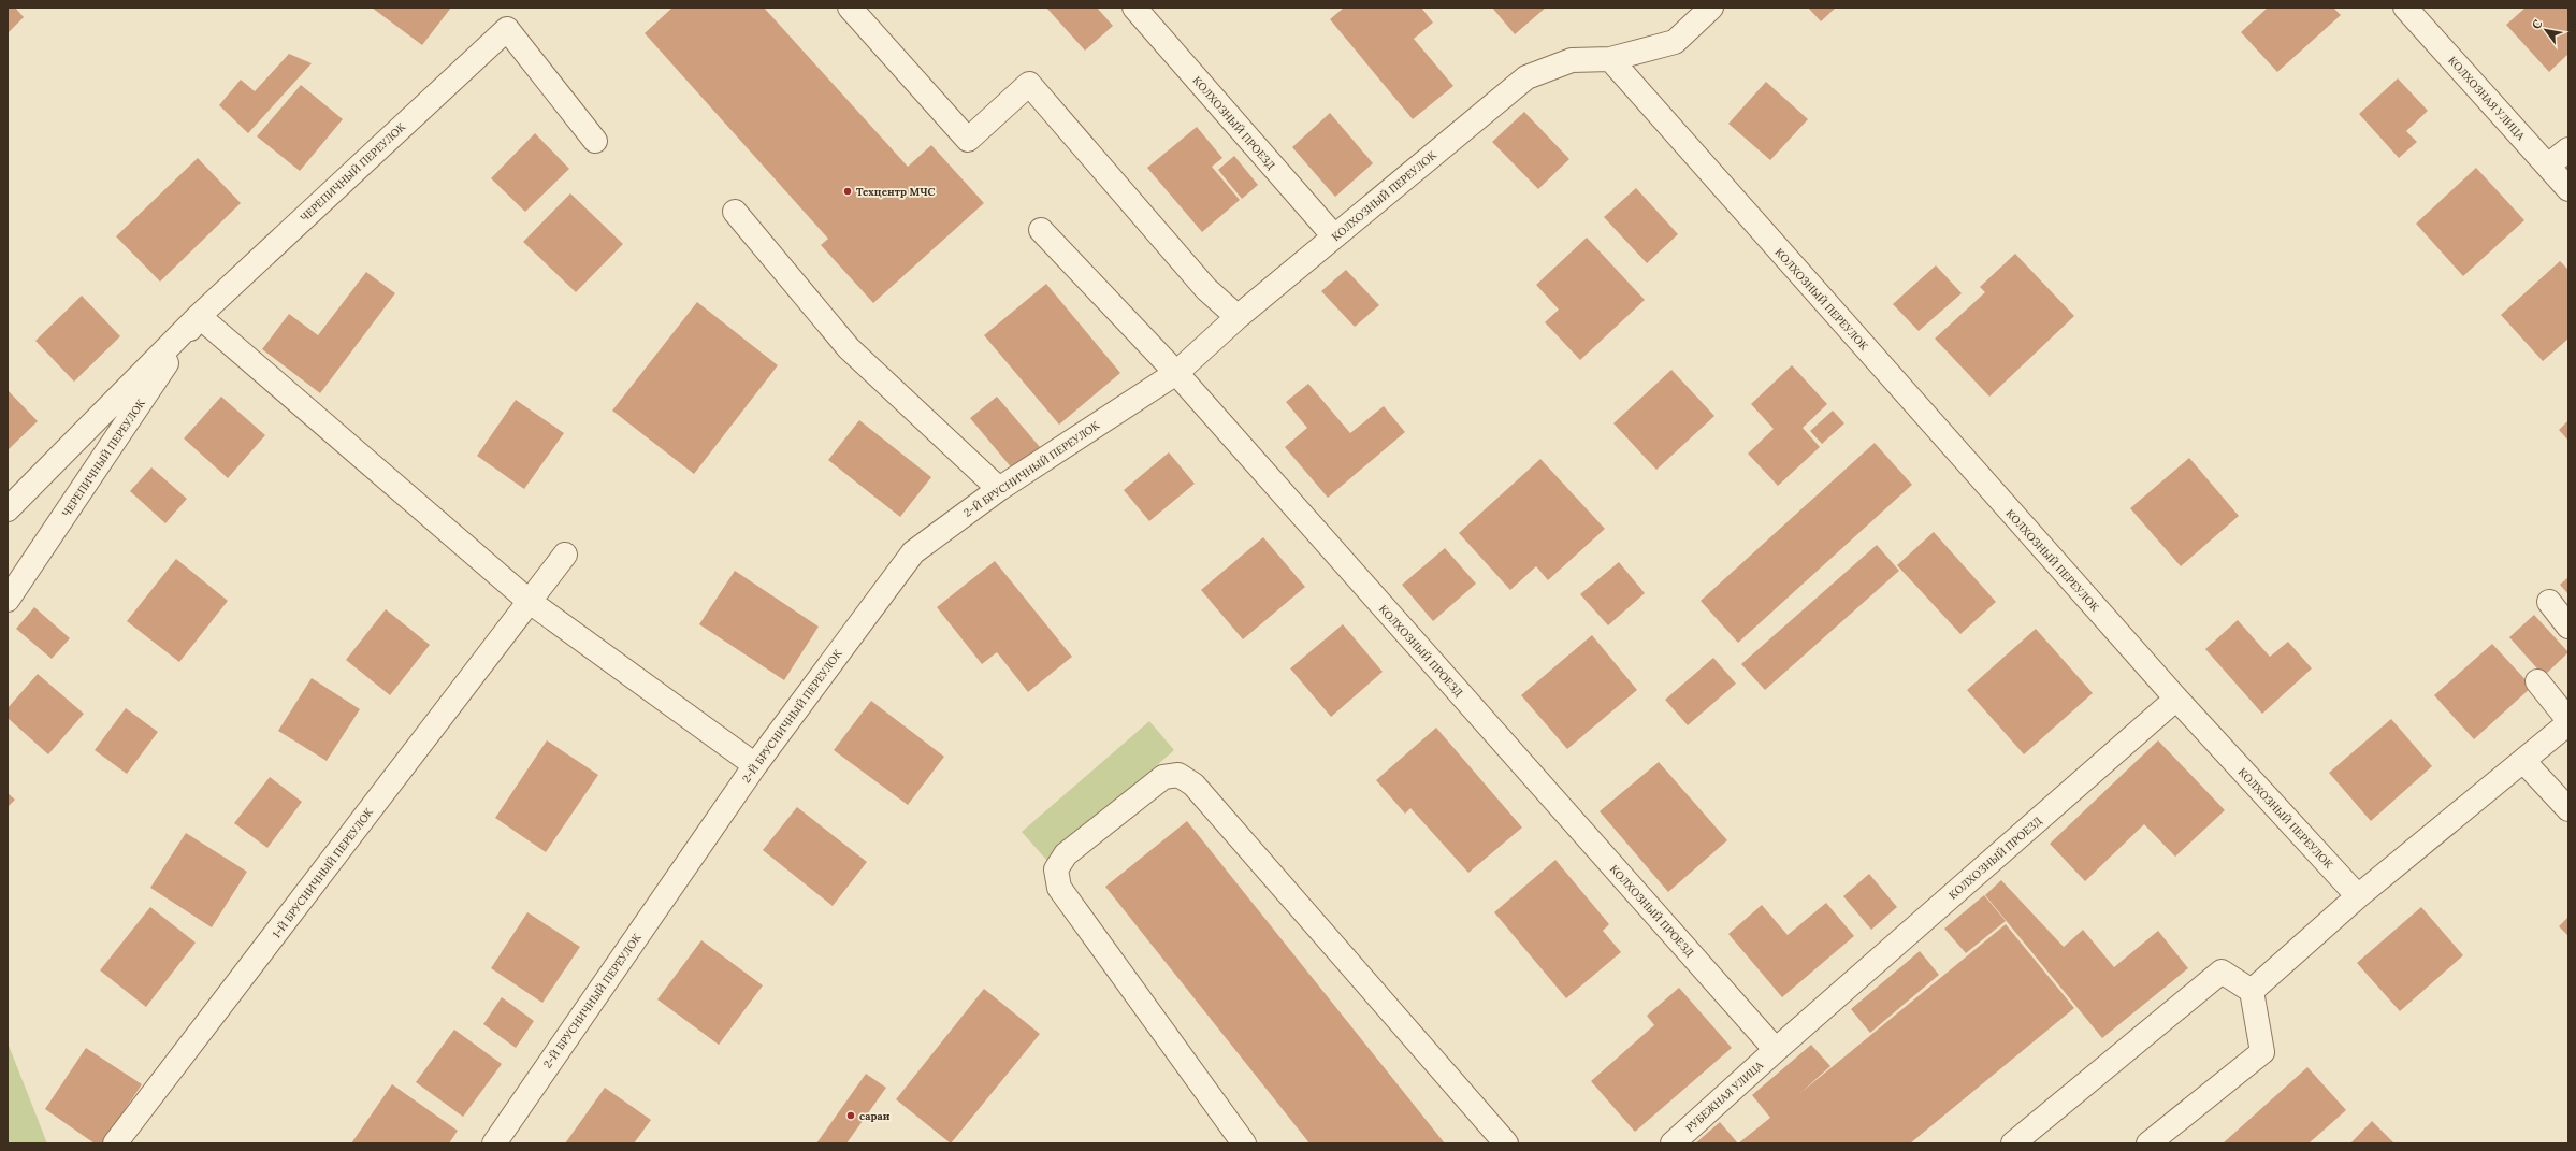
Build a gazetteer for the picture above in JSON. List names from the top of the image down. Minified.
{"streets":{"street":["КОЛХОЗНАЯ УЛИЦА","КОЛХОЗНЫЙ ПРОЕЗД","ЧЕРЕПИЧНЫЙ ПЕРЕУЛОК","КОЛХОЗНЫЙ ПЕРЕУЛОК","2-Й БРУСНИЧНЫЙ ПЕРЕУЛОК","1-Й БРУСНИЧНЫЙ ПЕРЕУЛОК","РУБЕЖНАЯ УЛИЦА"]},"crossings":[["КОЛХОЗНЫЙ ПРОЕЗД","КОЛХОЗНЫЙ ПЕРЕУЛОК"],["КОЛХОЗНЫЙ ПРОЕЗД","2-Й БРУСНИЧНЫЙ ПЕРЕУЛОК"],["КОЛХОЗНЫЙ ПРОЕЗД","РУБЕЖНАЯ УЛИЦА"],["КОЛХОЗНЫЙ ПЕРЕУЛОК","2-Й БРУСНИЧНЫЙ ПЕРЕУЛОК"]],"places":["Техцентр МЧС","сараи"],"north":"top left"}
